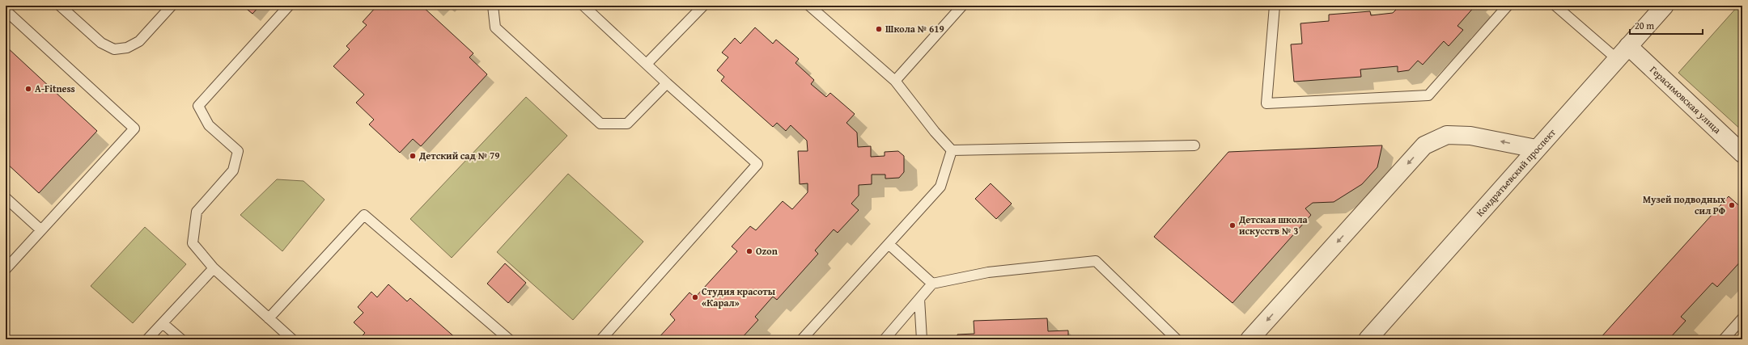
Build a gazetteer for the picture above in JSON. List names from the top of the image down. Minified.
{"streets":{"street":["Герасимовская улица","Кондратьевский проспект"]},"crossings":[["Герасимовская улица","Кондратьевский проспект"]],"places":["Школа № 619","A-Fitness","Детский сад № 79","Музей подводных сил РФ","Детская школа искусств № 3","Ozon","Студия красоты «Карал»"],"scale_bar":"20 m"}
